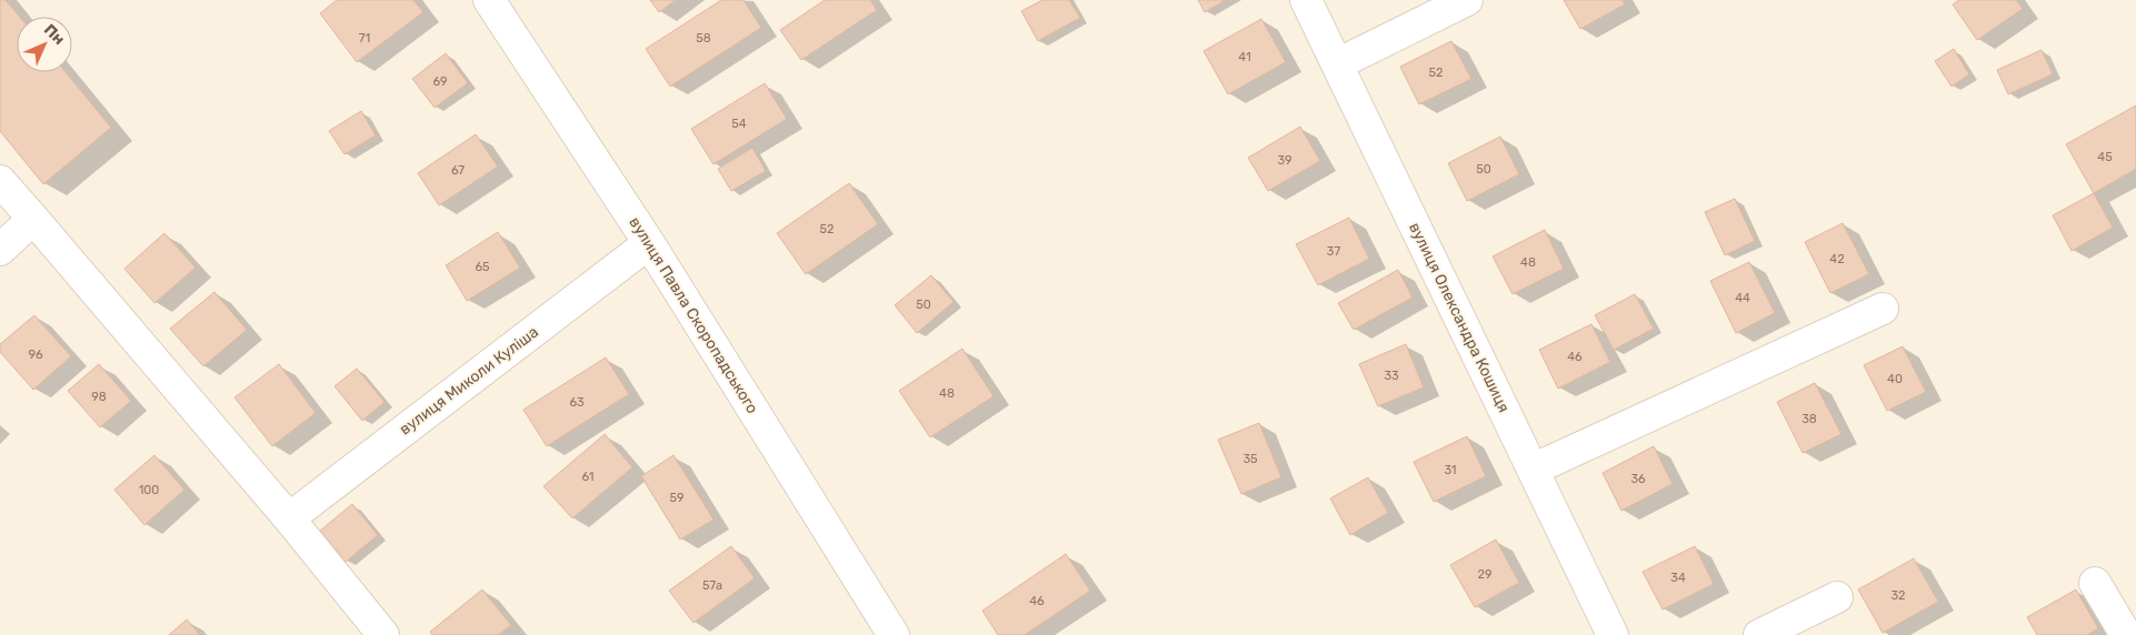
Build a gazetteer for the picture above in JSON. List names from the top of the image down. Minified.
{"streets":{"street":["вулиця Павла Скоропадського","вулиця Олександра Кошиця","вулиця Миколи Куліша"]},"crossings":[["вулиця Павла Скоропадського","вулиця Миколи Куліша"]],"house_numbers":["71","58","41","52","69","54","45","39","50","67","52","37","42","48","65","44","50","96","46","33","40","48","98","63","38","35","31","61","36","100","59","29","34","57а","32","46"],"north":"top right"}
